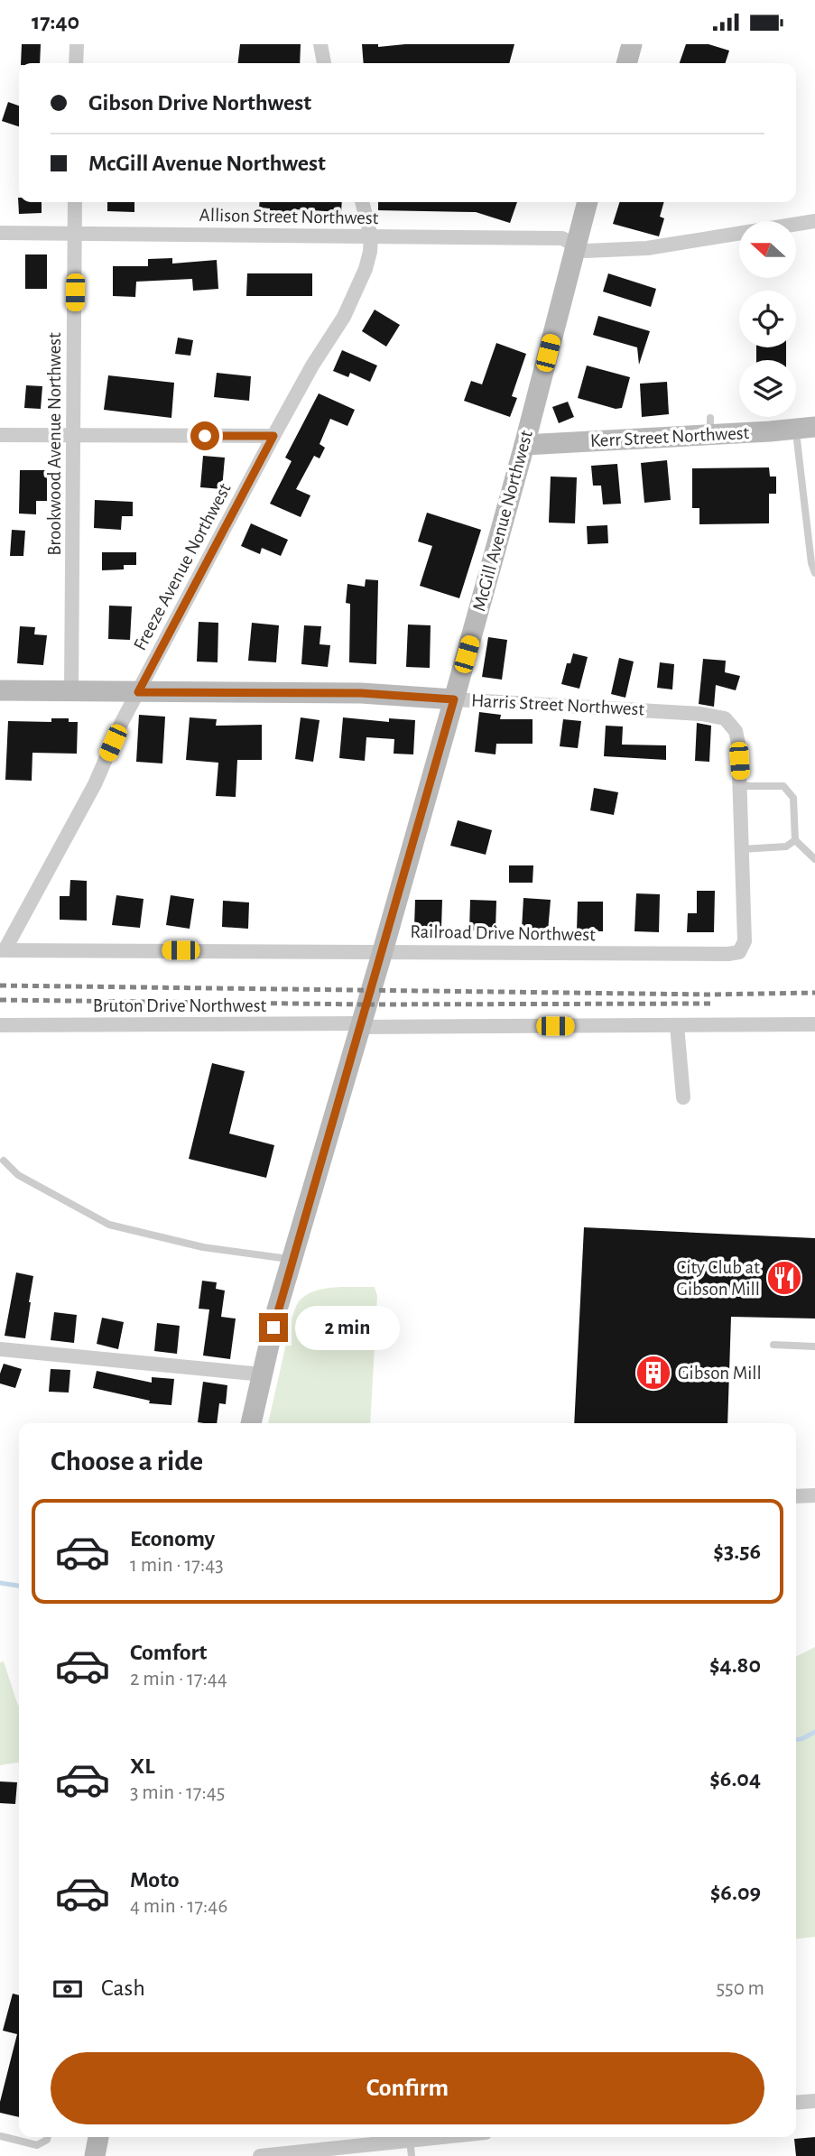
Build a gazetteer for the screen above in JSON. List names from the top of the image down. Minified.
{"streets":{"street":["Allison Street Northwest","Kerr Street Northwest","Brookwood Avenue Northwest","McGill Avenue Northwest","Freeze Avenue Northwest","Harris Street Northwest","Railroad Drive Northwest","Bruton Drive Northwest"]},"crossings":[["Allison Street Northwest","Brookwood Avenue Northwest"],["Allison Street Northwest","McGill Avenue Northwest"],["Allison Street Northwest","Freeze Avenue Northwest"],["Kerr Street Northwest","McGill Avenue Northwest"],["Brookwood Avenue Northwest","Harris Street Northwest"],["McGill Avenue Northwest","Harris Street Northwest"],["McGill Avenue Northwest","Railroad Drive Northwest"],["McGill Avenue Northwest","Bruton Drive Northwest"],["Freeze Avenue Northwest","Harris Street Northwest"],["Freeze Avenue Northwest","Railroad Drive Northwest"],["Harris Street Northwest","Railroad Drive Northwest"]],"places":{"restaurant":["City Club at Gibson Mill"],"building":["Gibson Mill"]},"north":"left","page":{"status":"17:40","banner":["Gibson Drive Northwest","McGill Avenue Northwest"],"bubble":"2 min","heading":"Choose a ride","list":[{"name":"Economy","note":"1 min · 17:43","value":"$3.56"},{"name":"Comfort","note":"2 min · 17:44","value":"$4.80"},{"name":"XL","note":"3 min · 17:45","value":"$6.04"},{"name":"Moto","note":"4 min · 17:46","value":"$6.09"}],"pay":["Cash","550 m"],"buttons":"Confirm"}}
